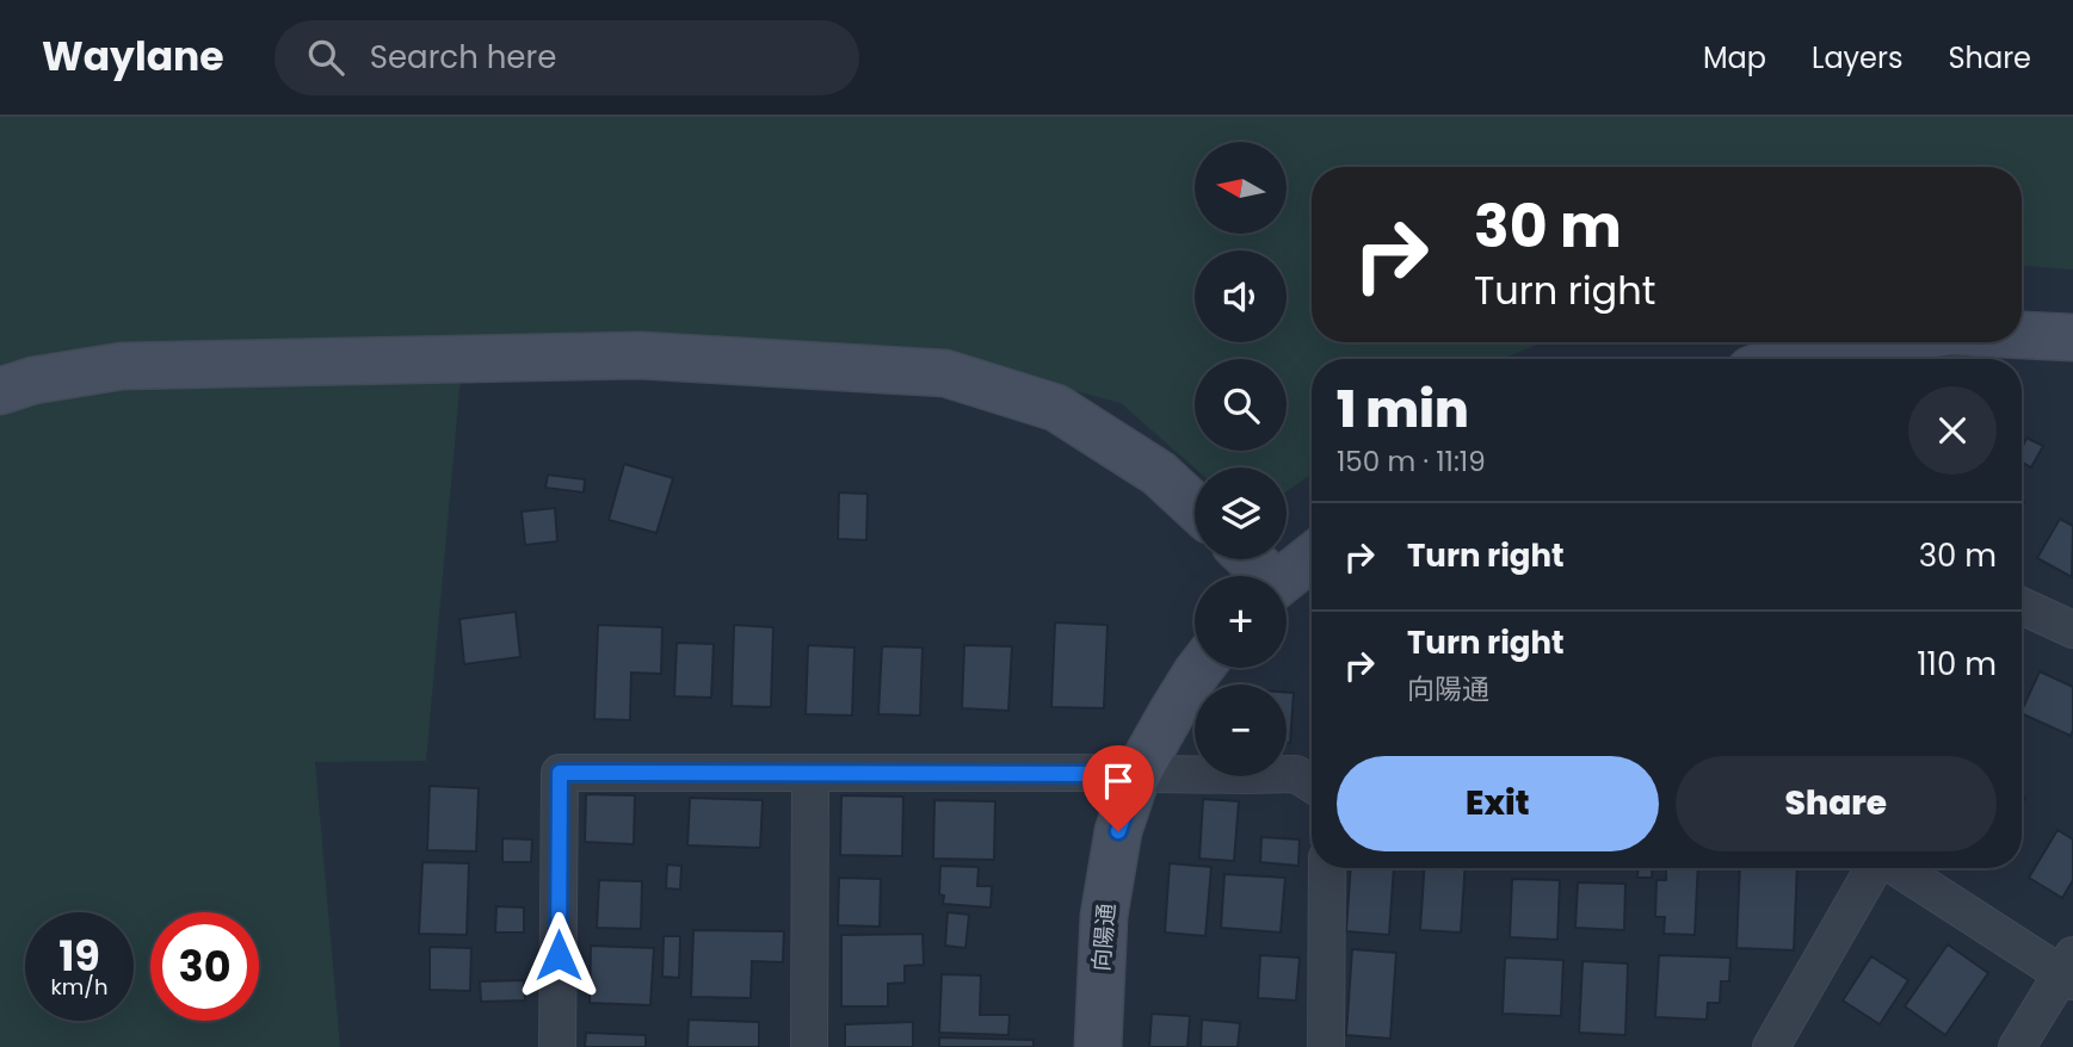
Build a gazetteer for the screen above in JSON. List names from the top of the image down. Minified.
{"streets":{"street":["向陽通"]},"north":"left","page":{"header":"Waylane","search":"Search here","nav":["Map","Layers","Share"],"map_buttons":["+","−"],"turn":["30 m","Turn right"],"heading":["1 min","150 m · 11:19"],"list":[{"name":"Turn right","value":"30 m"},{"name":"Turn right","note":"向陽通","value":"110 m"}],"buttons":["Exit","Share"],"speed":"19 km/h","limit":"30"}}
